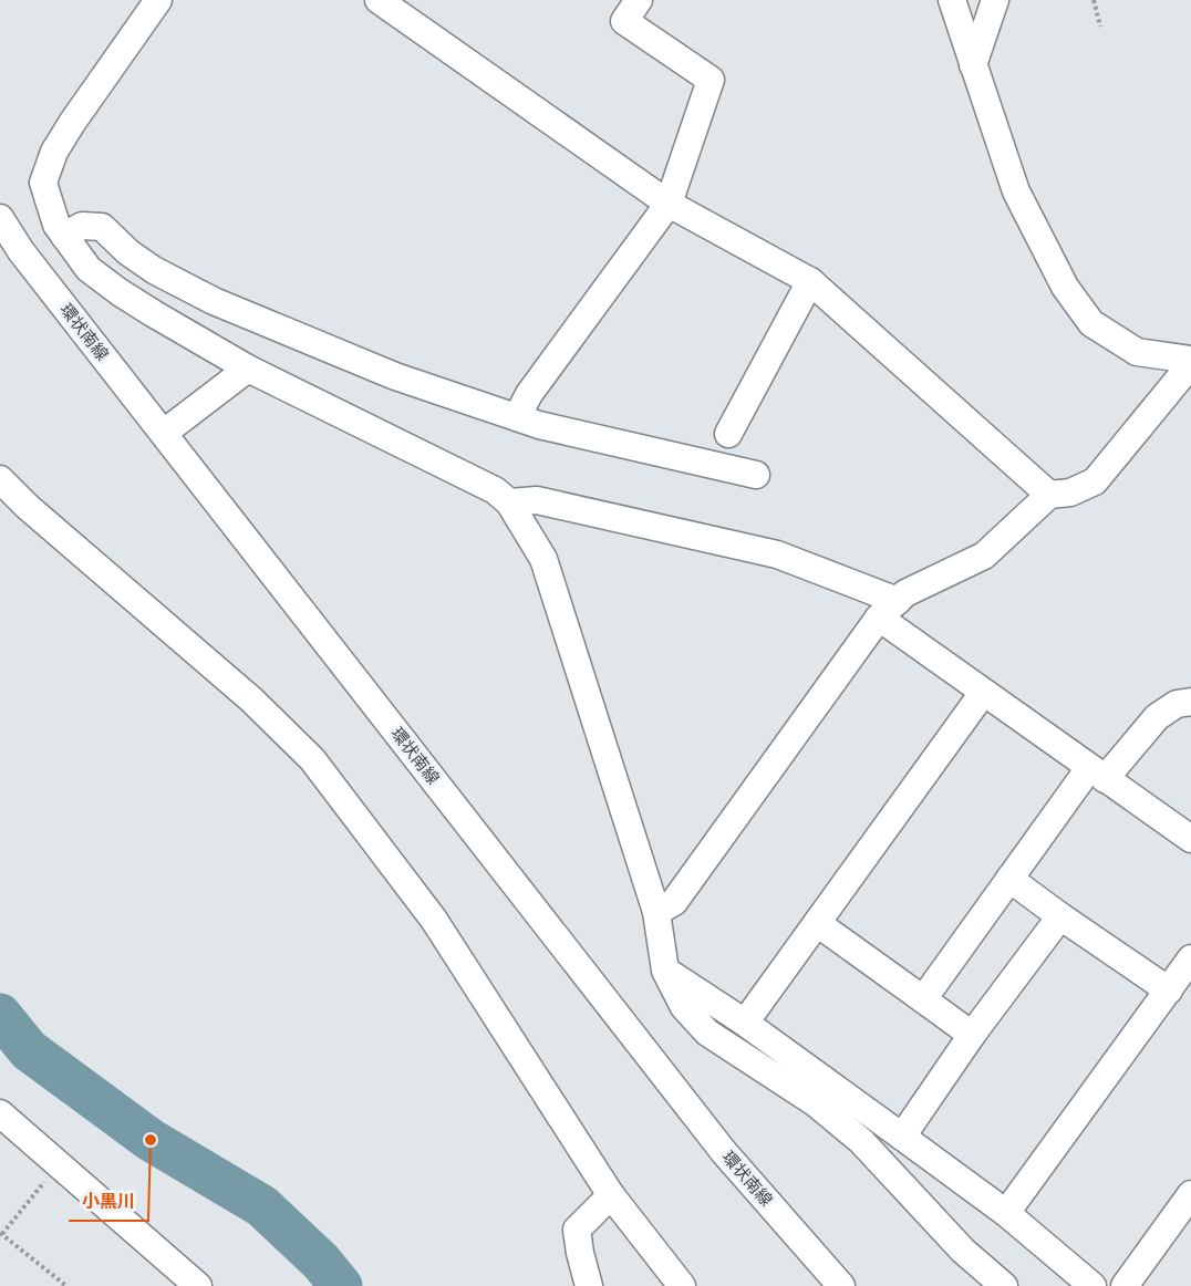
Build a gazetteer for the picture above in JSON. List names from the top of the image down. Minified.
{"streets":{"street":["環状南線"]},"places":["小黒川"]}
